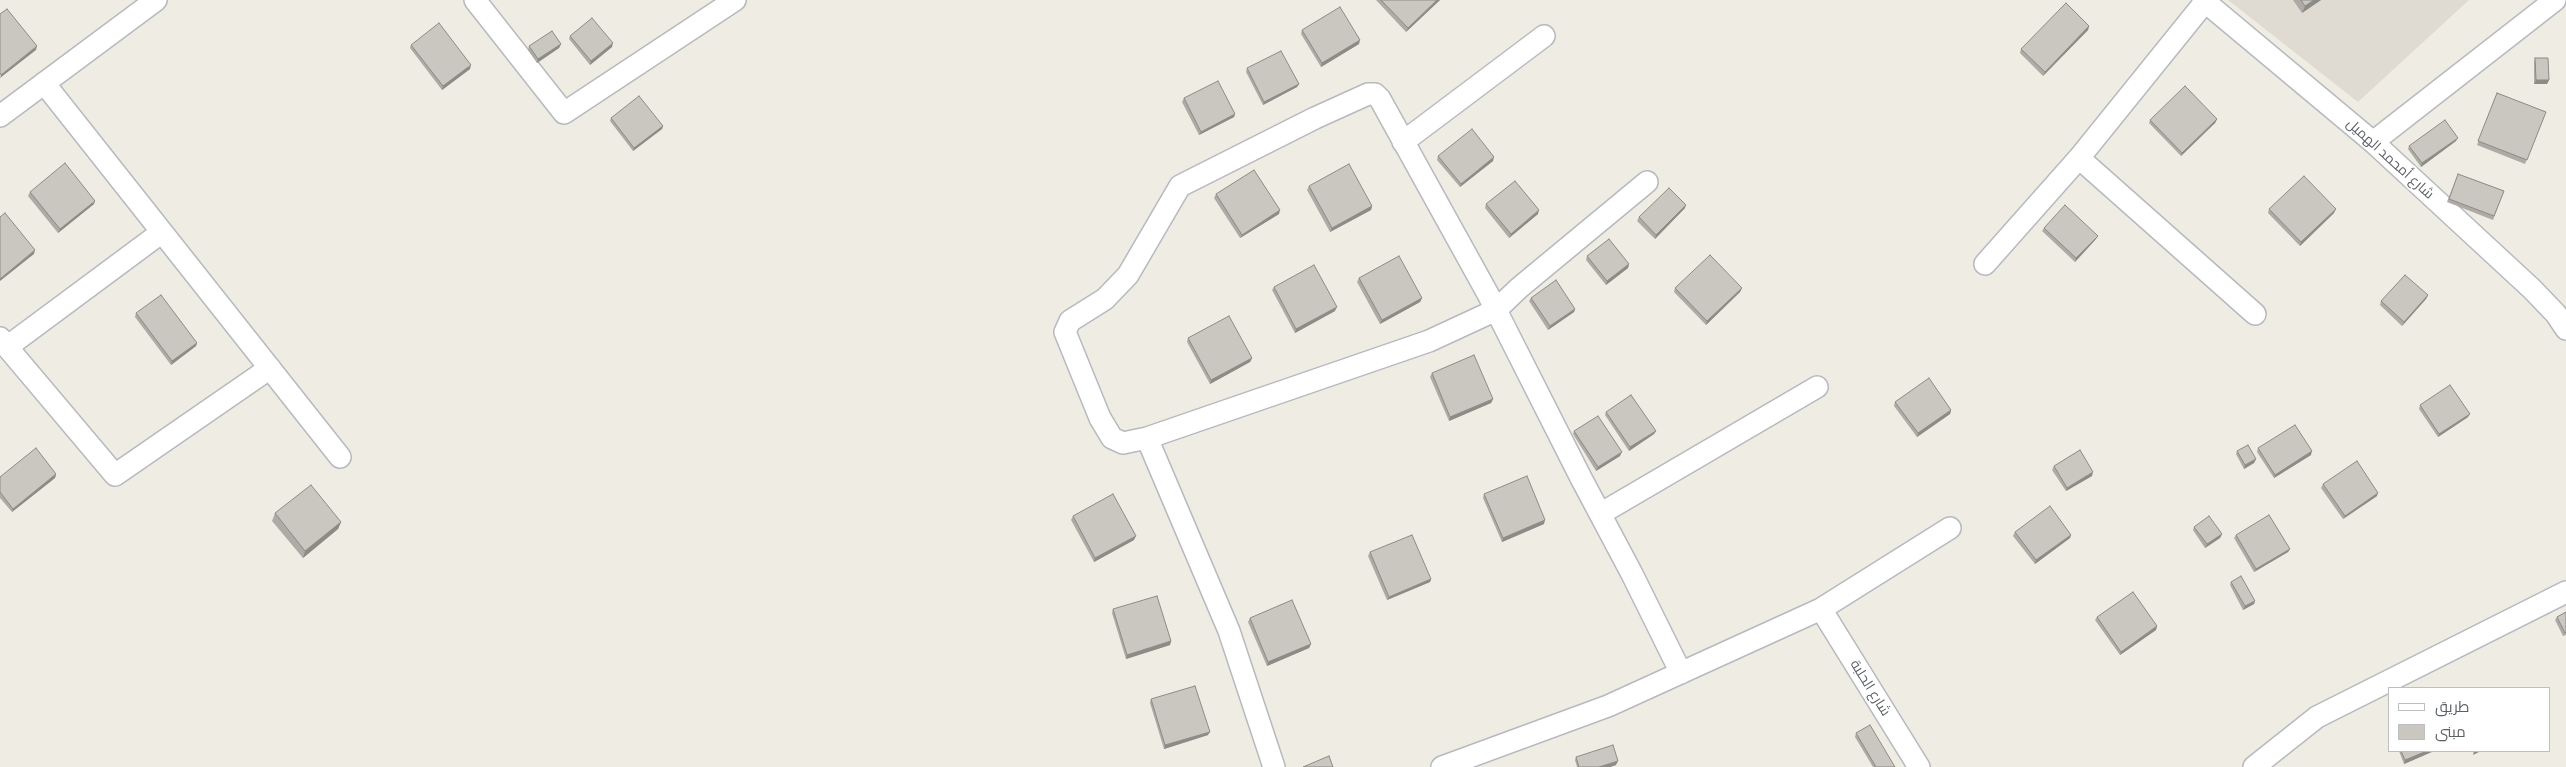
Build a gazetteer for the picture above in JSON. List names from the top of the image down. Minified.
{"streets":{"street":["شارع أمحمد الهميل","شارع الحلبة"]},"legend":["طريق","مبنى"]}
